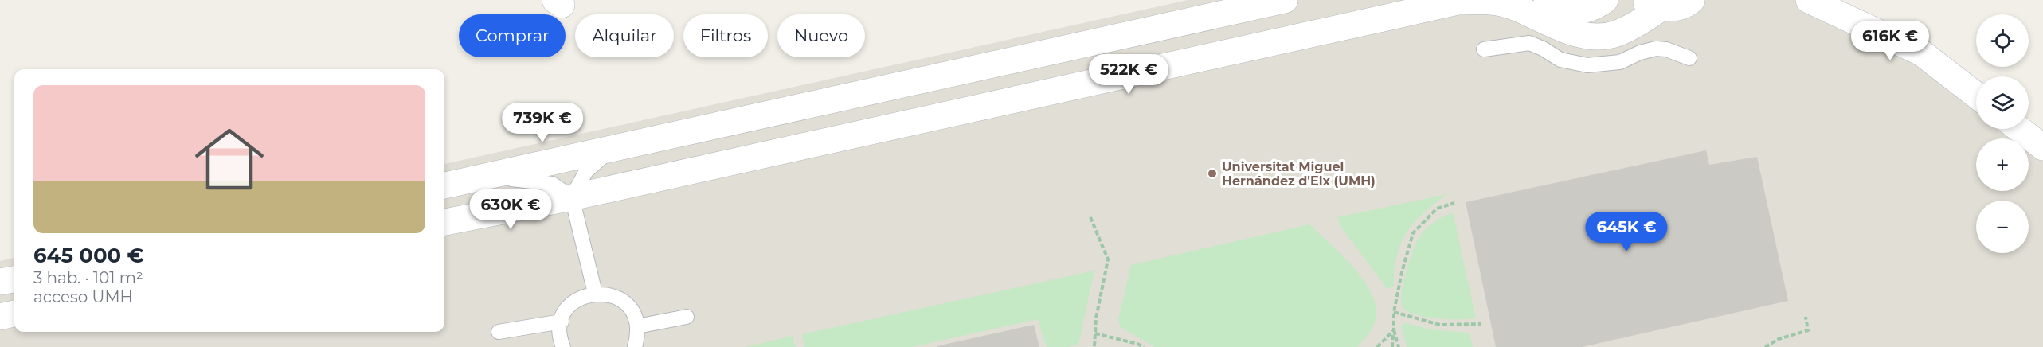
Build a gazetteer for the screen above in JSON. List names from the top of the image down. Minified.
{"places":["Universitat Miguel Hernández d'Elx (UMH)"],"page":{"map_buttons":["+","−"],"chip":["Comprar","Alquilar","Filtros","Nuevo"],"price":["616K €","522K €","739K €","630K €","645K €"],"list":[{"name":"645 000 €","note":"3 hab. · 101 m² · acceso UMH"}]}}
